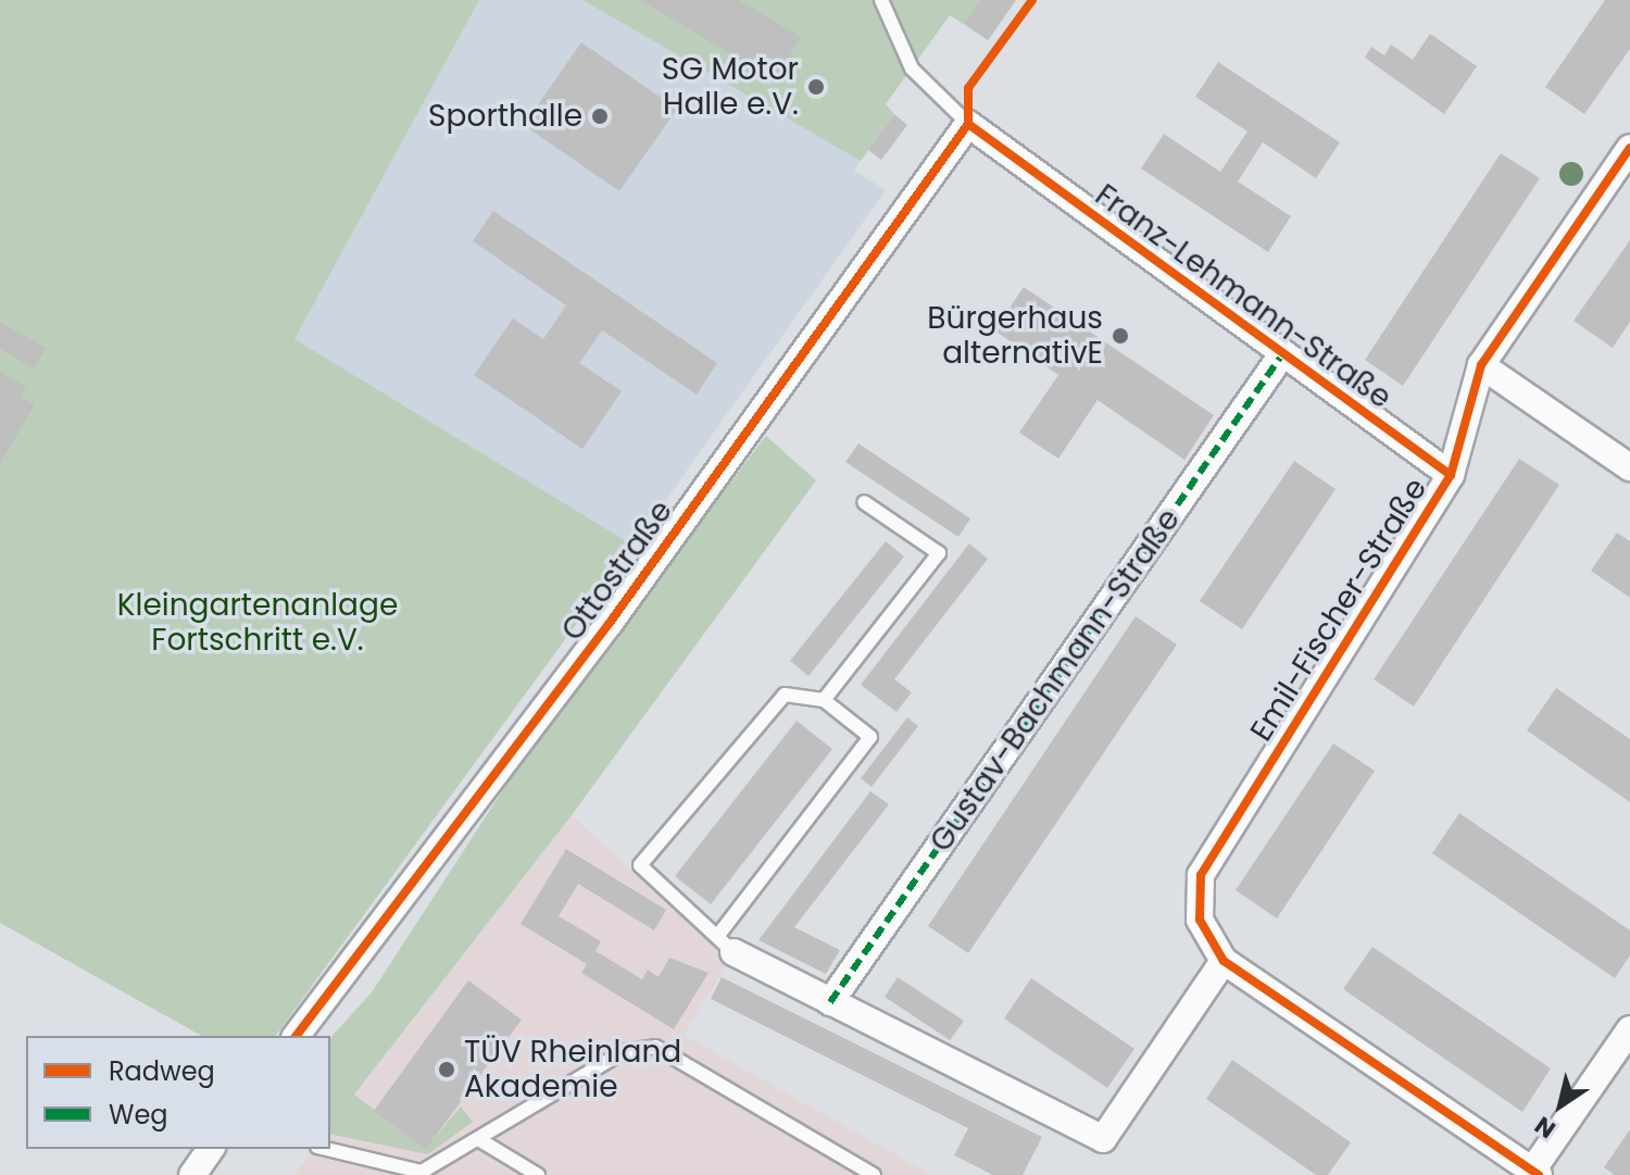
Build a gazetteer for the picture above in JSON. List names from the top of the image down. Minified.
{"streets":{"street":["Franz-Lehmann-Straße","Ottostraße","Emil-Fischer-Straße","Gustav-Bachmann-Straße"]},"crossings":[["Franz-Lehmann-Straße","Ottostraße"],["Franz-Lehmann-Straße","Emil-Fischer-Straße"],["Franz-Lehmann-Straße","Gustav-Bachmann-Straße"]],"parks":["Kleingartenanlage Fortschritt e.V."],"places":["SG Motor Halle e.V.","Sporthalle","Bürgerhaus alternativE","TÜV Rheinland Akademie"],"legend":["Radweg","Weg"],"north":"bottom left"}
